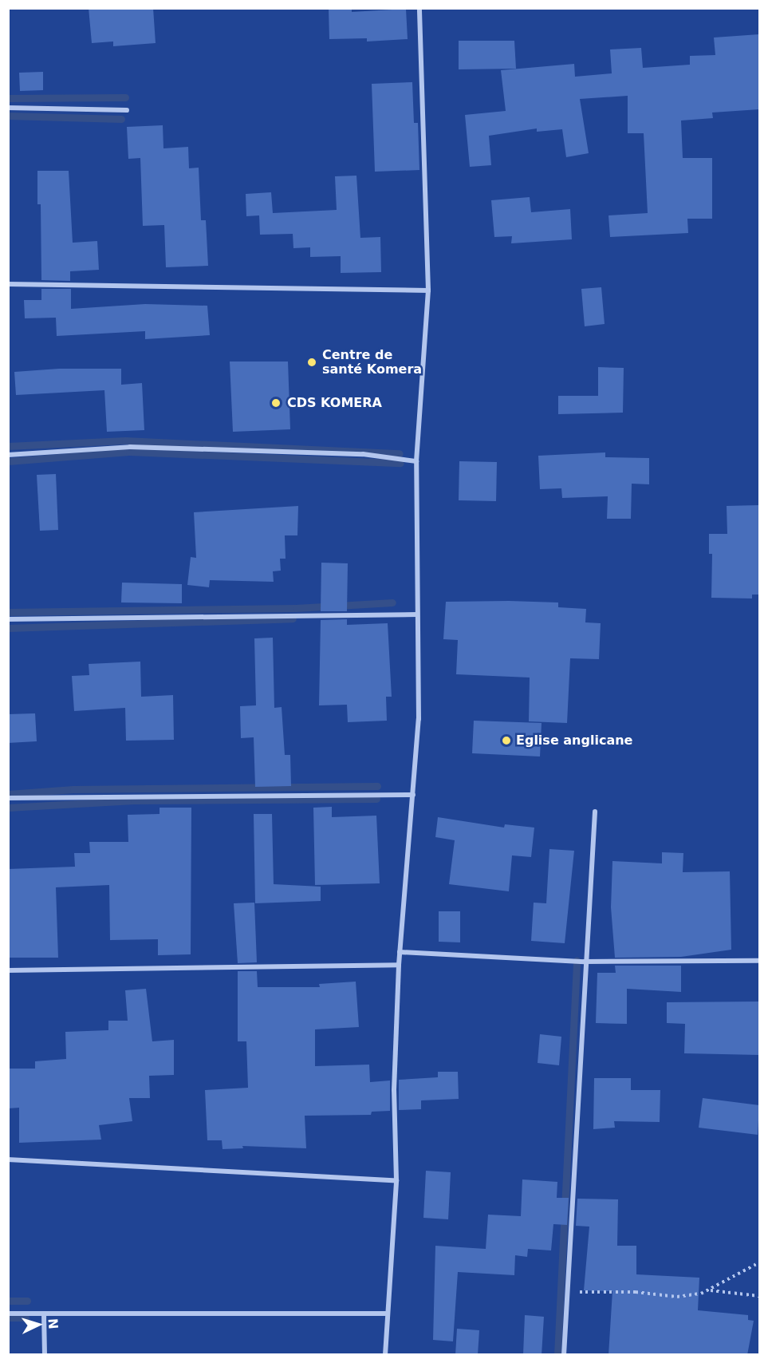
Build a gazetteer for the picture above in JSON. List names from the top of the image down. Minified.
{"places":["Centre de santé Komera","CDS KOMERA","Eglise anglicane"],"north":"right"}
